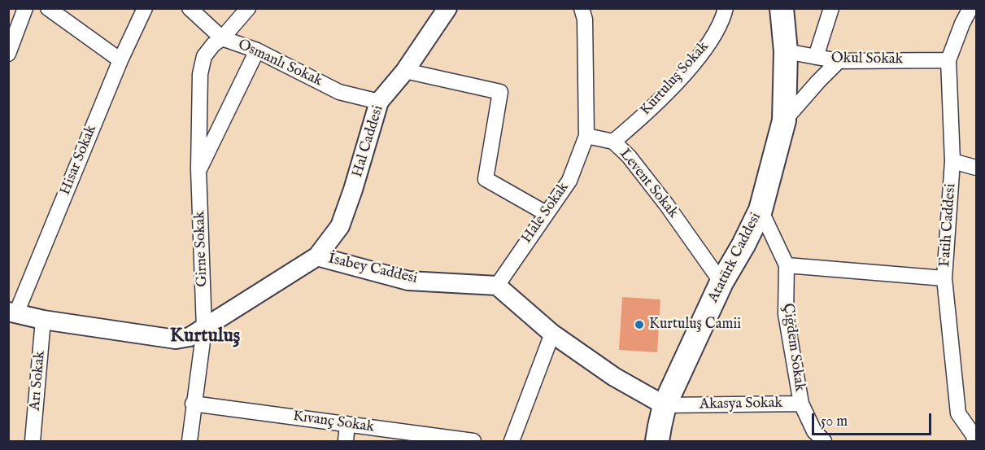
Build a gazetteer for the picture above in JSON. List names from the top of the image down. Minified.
{"streets":{"main road":["Atatürk Caddesi"],"street":["Okul Sokak","Osmanlı Sokak","Kurtuluş Sokak","Hal Caddesi","Hisar Sokak","Levent Sokak","Hale Sokak","Fatih Caddesi","Girne Sokak","İsabey Caddesi","Çiğdem Sokak","Arı Sokak","Akasya Sokak","Kıvanç Sokak"]},"crossings":[["Okul Sokak","Fatih Caddesi"],["Okul Sokak","Atatürk Caddesi"],["Osmanlı Sokak","Hal Caddesi"],["Osmanlı Sokak","Girne Sokak"],["Kurtuluş Sokak","Levent Sokak"],["Hal Caddesi","İsabey Caddesi"],["Hisar Sokak","İsabey Caddesi"],["Levent Sokak","Hale Sokak"],["Levent Sokak","Atatürk Caddesi"],["Hale Sokak","İsabey Caddesi"],["Girne Sokak","İsabey Caddesi"],["Girne Sokak","Kıvanç Sokak"],["Atatürk Caddesi","Çiğdem Sokak"],["Atatürk Caddesi","Akasya Sokak"],["İsabey Caddesi","Arı Sokak"],["Çiğdem Sokak","Akasya Sokak"]],"districts":["Kurtuluş"],"places":["Kurtuluş Camii"],"scale_bar":"50 m"}
